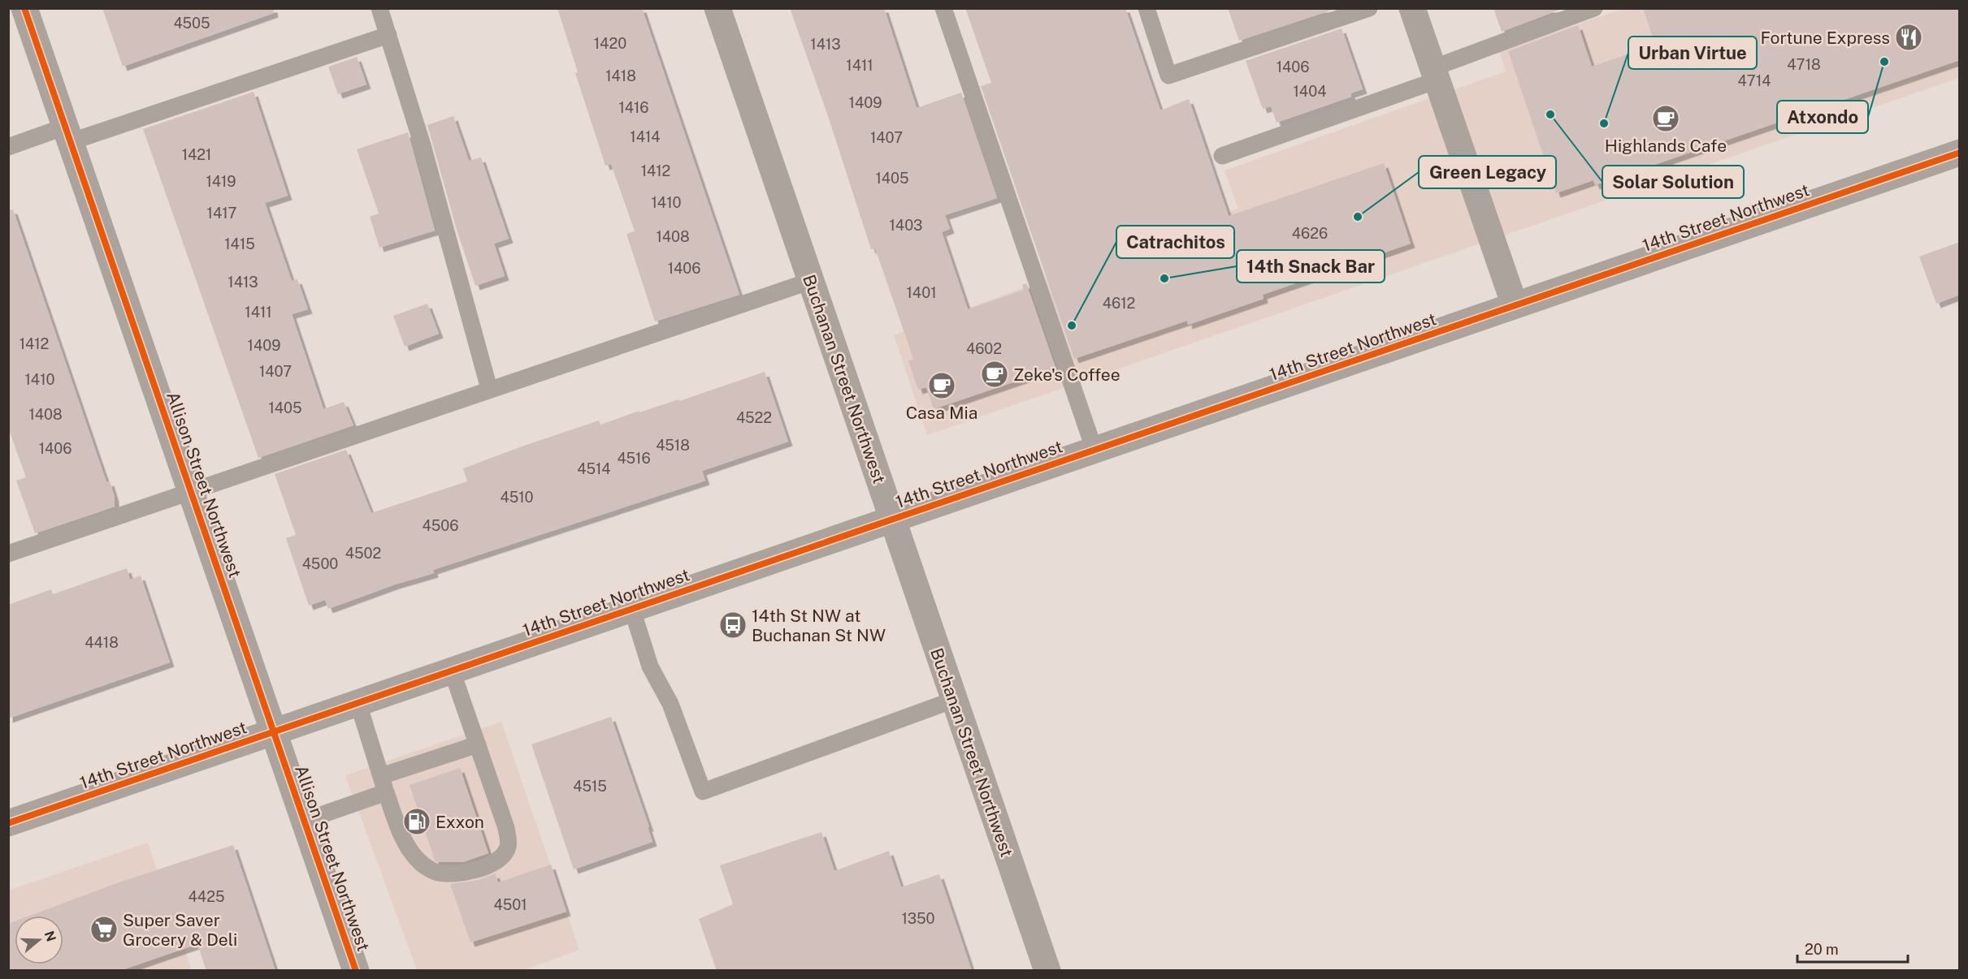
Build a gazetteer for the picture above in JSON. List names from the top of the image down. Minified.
{"streets":{"street":["14th Street Northwest","Buchanan Street Northwest","Allison Street Northwest"]},"crossings":[["14th Street Northwest","Buchanan Street Northwest"],["14th Street Northwest","Allison Street Northwest"]],"places":{"restaurant":["Fortune Express"],"other":["Atxondo","Solar Solution","Urban Virtue","Green Legacy","14th Snack Bar","Catrachitos"],"cafe":["Highlands Cafe","Zeke's Coffee","Casa Mia"],"bus stop":["14th St NW at Buchanan St NW"],"fuel station":["Exxon"],"supermarket":["Super Saver Grocery & Deli"]},"house_numbers":["4505","1420","1413","4718","1411","1406","1418","4714","1404","1409","1416","1414","1407","1421","1412","1405","1419","1410","1417","1403","4626","1408","1415","1406","1413","1401","4612","1411","1412","1409","4602","1407","1410","1405","1408","4522","4518","1406","4516","4514","4510","4506","4502","4500","4418","4515","4425","4501","1350"],"scale_bar":"20 m","north":"right"}
